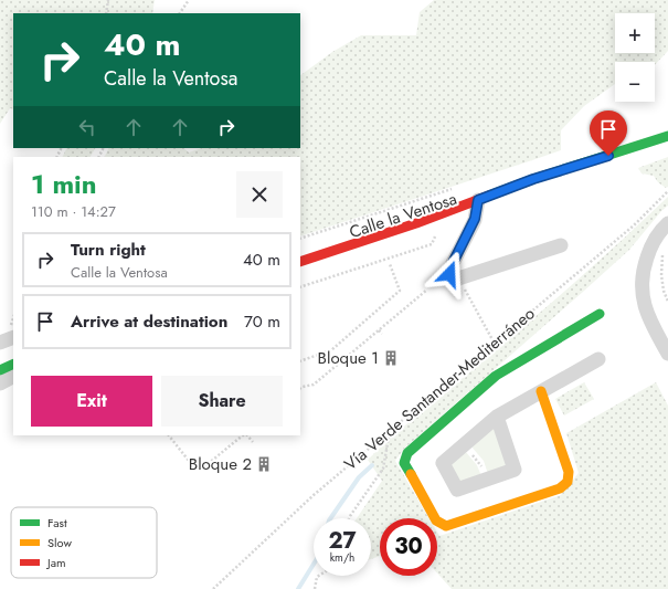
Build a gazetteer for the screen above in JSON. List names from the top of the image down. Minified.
{"streets":{"main road":["Calle la Ventosa"],"path":["Vía Verde Santander-Mediterráneo"]},"places":{"building":["Bloque 1","Bloque 2"]},"legend":["Fast","Slow","Jam"],"page":{"map_buttons":["+","−"],"turn":["40 m","Calle la Ventosa"],"heading":["1 min","110 m · 14:27"],"list":[{"name":"Turn right","note":"Calle la Ventosa","value":"40 m"},{"name":"Arrive at destination","value":"70 m"}],"buttons":["Exit","Share"],"speed":"27 km/h","limit":"30"}}
